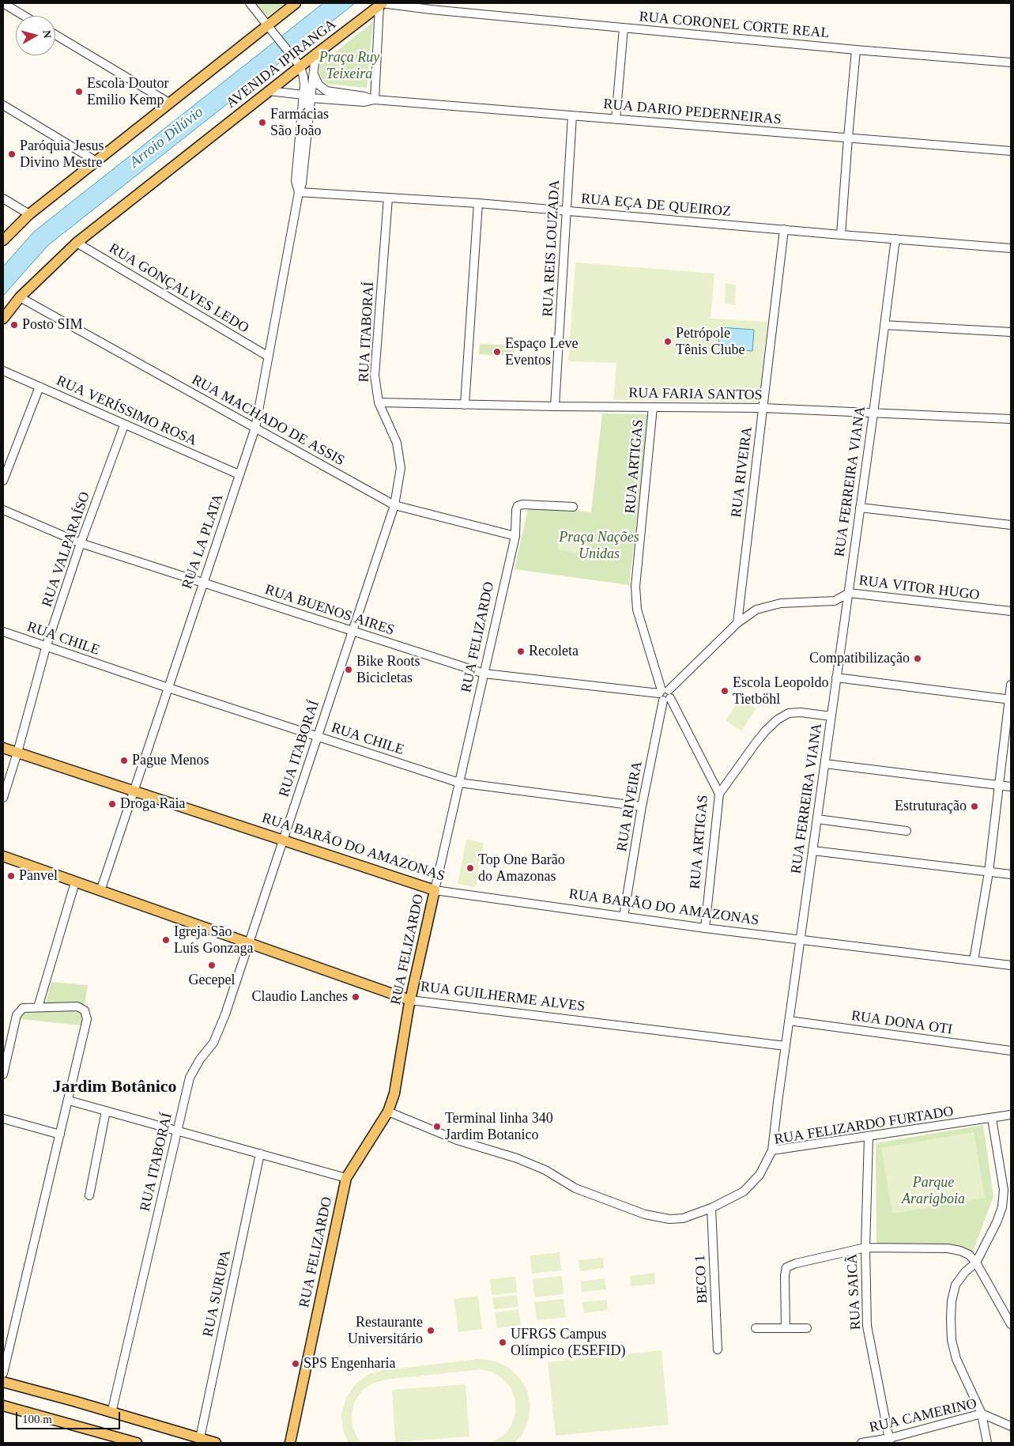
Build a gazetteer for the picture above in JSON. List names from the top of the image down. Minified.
{"streets":{"main road":["AVENIDA IPIRANGA","RUA FELIZARDO","RUA BARÃO DO AMAZONAS","RUA GUILHERME ALVES"],"street":["RUA CORONEL CORTE REAL","RUA DARIO PEDERNEIRAS","RUA EÇA DE QUEIROZ","RUA REIS LOUZADA","RUA GONÇALVES LEDO","RUA ITABORAÍ","RUA FARIA SANTOS","RUA VERÍSSIMO ROSA","RUA MACHADO DE ASSIS","RUA ARTIGAS","RUA RIVEIRA","RUA FERREIRA VIANA","RUA LA PLATA","RUA VALPARAÍSO","RUA VITOR HUGO","RUA BUENOS AIRES","RUA CHILE","RUA DONA OTI","RUA FELIZARDO FURTADO","BECO 1","RUA SAICÃ","RUA SURUPA","RUA CAMERINO"]},"crossings":[["RUA CORONEL CORTE REAL","AVENIDA IPIRANGA"],["AVENIDA IPIRANGA","RUA DARIO PEDERNEIRAS"],["AVENIDA IPIRANGA","RUA GONÇALVES LEDO"],["AVENIDA IPIRANGA","RUA MACHADO DE ASSIS"],["AVENIDA IPIRANGA","RUA LA PLATA"],["RUA DARIO PEDERNEIRAS","RUA REIS LOUZADA"],["RUA DARIO PEDERNEIRAS","RUA LA PLATA"],["RUA EÇA DE QUEIROZ","RUA REIS LOUZADA"],["RUA EÇA DE QUEIROZ","RUA ITABORAÍ"],["RUA EÇA DE QUEIROZ","RUA RIVEIRA"],["RUA EÇA DE QUEIROZ","RUA FERREIRA VIANA"],["RUA EÇA DE QUEIROZ","RUA LA PLATA"],["RUA REIS LOUZADA","RUA FARIA SANTOS"],["RUA GONÇALVES LEDO","RUA LA PLATA"],["RUA ITABORAÍ","RUA FARIA SANTOS"],["RUA ITABORAÍ","RUA MACHADO DE ASSIS"],["RUA ITABORAÍ","RUA BUENOS AIRES"],["RUA ITABORAÍ","RUA CHILE"],["RUA ITABORAÍ","RUA BARÃO DO AMAZONAS"],["RUA ITABORAÍ","RUA GUILHERME ALVES"],["RUA FARIA SANTOS","RUA ARTIGAS"],["RUA FARIA SANTOS","RUA RIVEIRA"],["RUA FARIA SANTOS","RUA FERREIRA VIANA"],["RUA VERÍSSIMO ROSA","RUA LA PLATA"],["RUA VERÍSSIMO ROSA","RUA VALPARAÍSO"],["RUA MACHADO DE ASSIS","RUA LA PLATA"],["RUA MACHADO DE ASSIS","RUA FELIZARDO"],["RUA ARTIGAS","RUA RIVEIRA"],["RUA ARTIGAS","RUA BUENOS AIRES"],["RUA ARTIGAS","RUA BARÃO DO AMAZONAS"],["RUA RIVEIRA","RUA VITOR HUGO"],["RUA RIVEIRA","RUA BUENOS AIRES"],["RUA RIVEIRA","RUA CHILE"],["RUA RIVEIRA","RUA BARÃO DO AMAZONAS"],["RUA FERREIRA VIANA","RUA VITOR HUGO"],["RUA FERREIRA VIANA","RUA BARÃO DO AMAZONAS"],["RUA FERREIRA VIANA","RUA GUILHERME ALVES"],["RUA FERREIRA VIANA","RUA DONA OTI"],["RUA FERREIRA VIANA","RUA FELIZARDO FURTADO"],["RUA LA PLATA","RUA BUENOS AIRES"],["RUA LA PLATA","RUA CHILE"],["RUA LA PLATA","RUA BARÃO DO AMAZONAS"],["RUA LA PLATA","RUA GUILHERME ALVES"],["RUA VALPARAÍSO","RUA BUENOS AIRES"],["RUA VALPARAÍSO","RUA CHILE"],["RUA VALPARAÍSO","RUA BARÃO DO AMAZONAS"],["RUA BUENOS AIRES","RUA FELIZARDO"],["RUA FELIZARDO","RUA CHILE"],["RUA FELIZARDO","RUA BARÃO DO AMAZONAS"],["RUA FELIZARDO","RUA GUILHERME ALVES"],["RUA FELIZARDO","RUA FELIZARDO FURTADO"],["RUA FELIZARDO FURTADO","BECO 1"],["RUA FELIZARDO FURTADO","RUA SAICÃ"],["RUA SAICÃ","RUA CAMERINO"]],"districts":["Jardim Botânico"],"water":["Arroio Dilúvio"],"parks":["Praça Ruy Teixeira","Praça Nações Unidas","Parque Ararigboia"],"places":["Escola Doutor Emilio Kemp","Farmácias São João","Paróquia Jesus Divino Mestre","Posto SIM","Petrópole Tênis Clube","Espaço Leve Eventos","Recoleta","Compatibilização","Bike Roots Bicicletas","Escola Leopoldo Tietböhl","Pague Menos","Droga Raia","Estruturação","Top One Barão do Amazonas","Panvel","Igreja São Luís Gonzaga","Gecepel","Claudio Lanches","Terminal linha 340 Jardim Botanico","Restaurante Universitário","UFRGS Campus Olímpico (ESEFID)","SPS Engenharia"],"scale_bar":"100 m","north":"right"}
